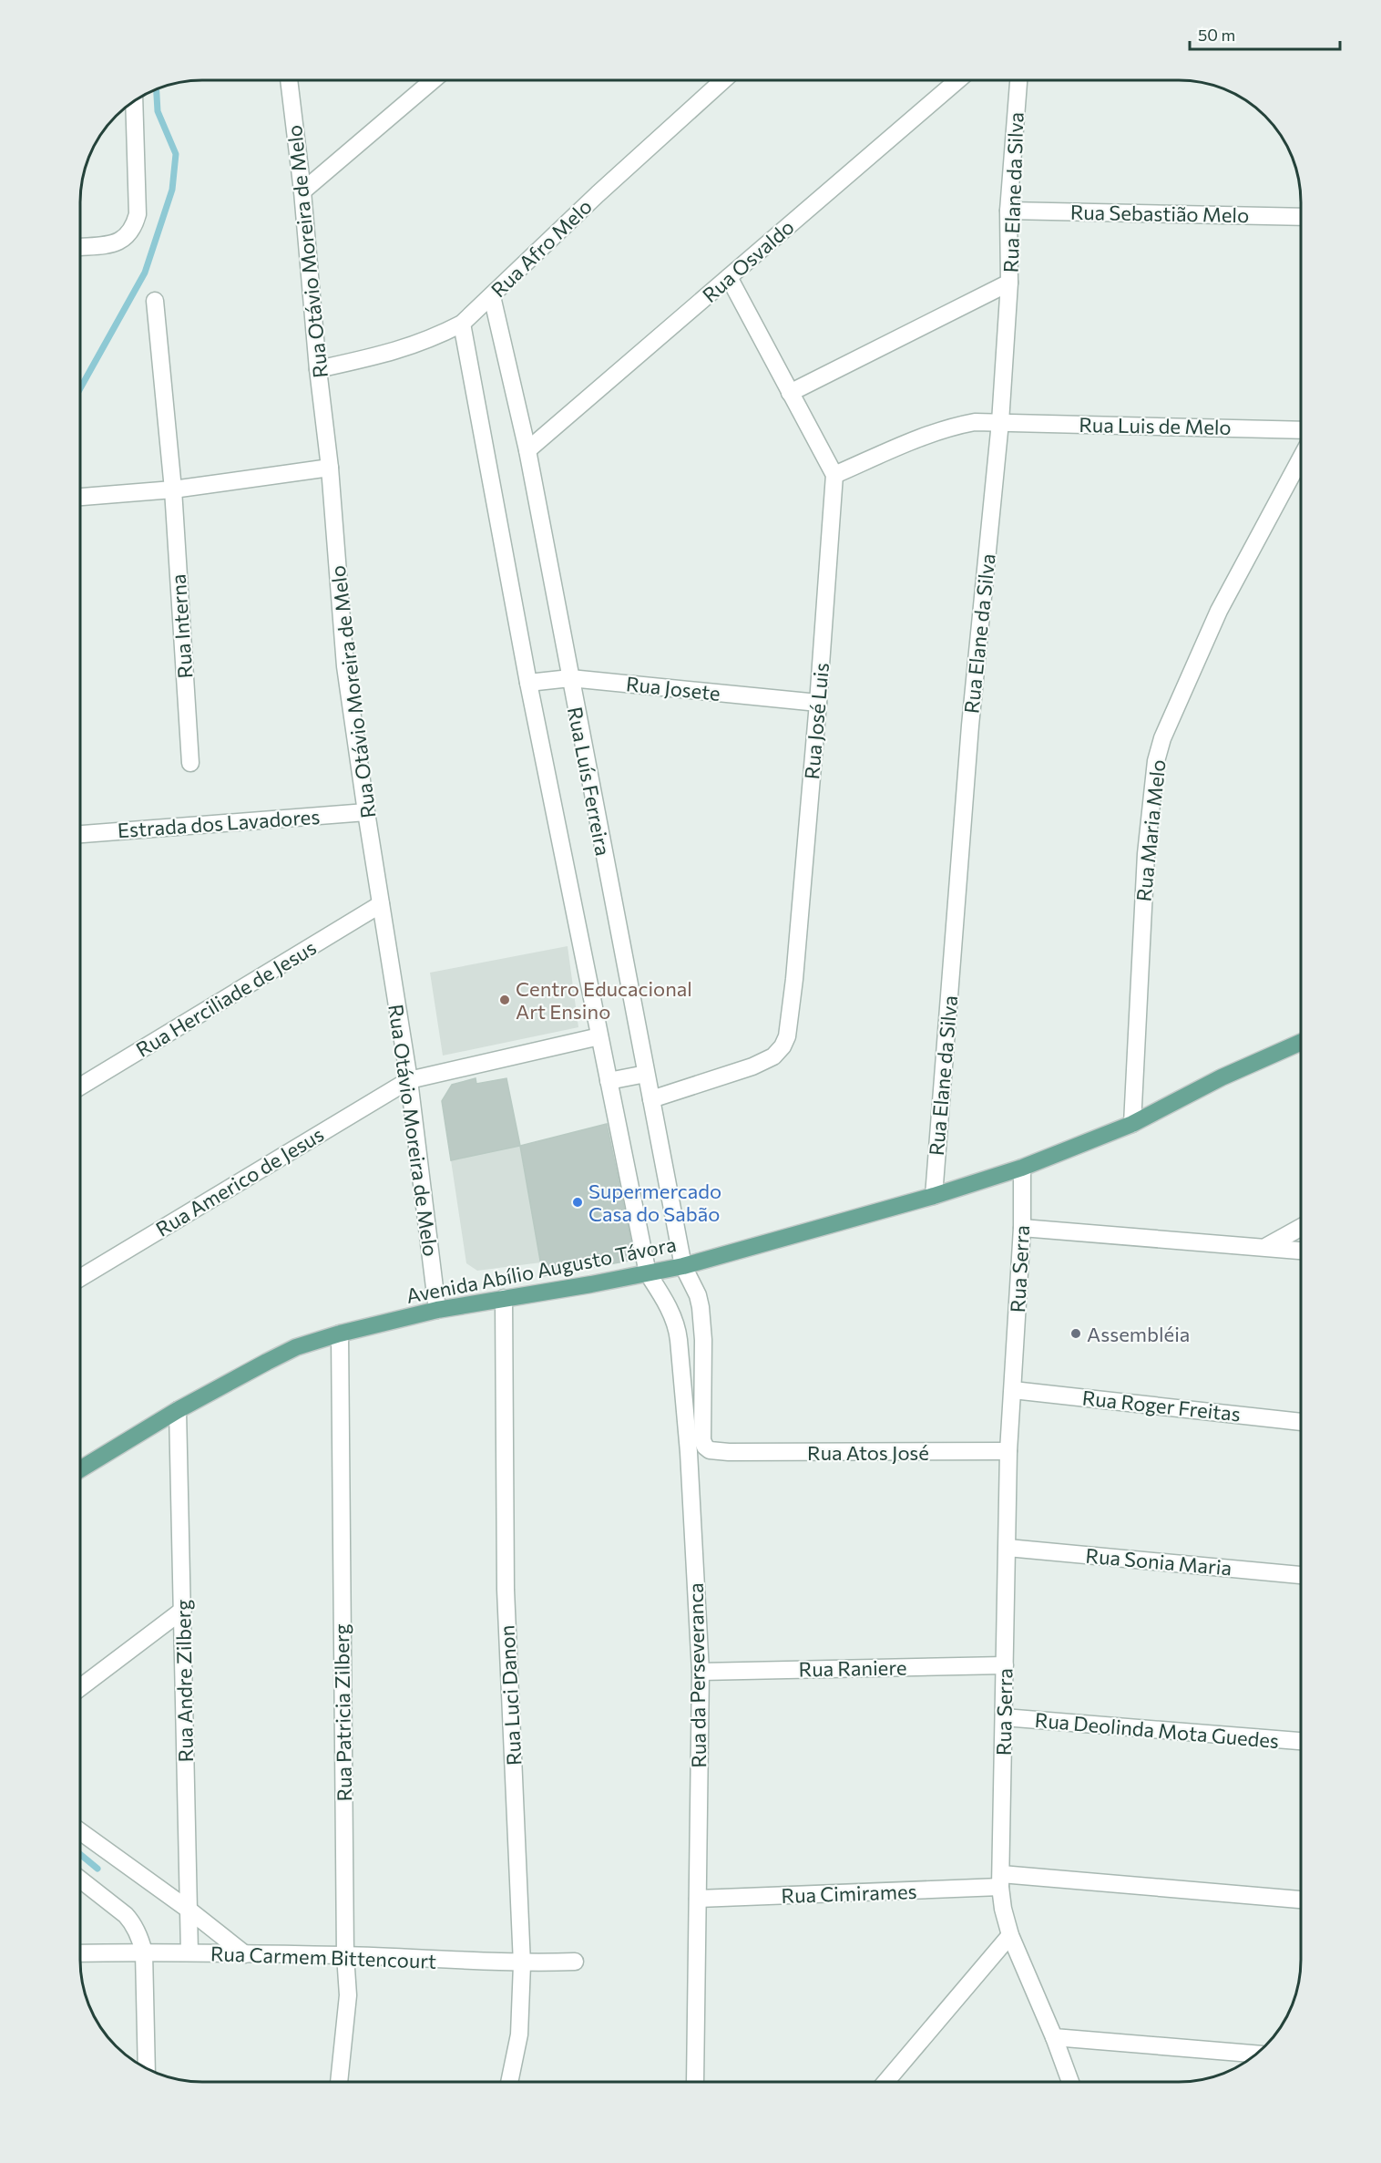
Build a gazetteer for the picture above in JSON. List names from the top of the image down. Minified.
{"streets":{"main road":["Avenida Abílio Augusto Távora"],"street":["Rua Elane da Silva","Rua Sebastião Melo","Rua Afro Melo","Rua Otávio Moreira de Melo","Rua Osvaldo","Rua Luis de Melo","Rua Interna","Rua Josete","Rua José Luis","Rua Luís Ferreira","Estrada dos Lavadores","Rua Maria Melo","Rua Herciliade de Jesus","Rua Americo de Jesus","Rua Serra","Rua Roger Freitas","Rua Atos José","Rua Sonia Maria","Rua Raniere","Rua da Perseveranca","Rua Andre Zilberg","Rua Luci Danon","Rua Patricia Zilberg","Rua Deolinda Mota Guedes","Rua Cimirames","Rua Carmem Bittencourt"]},"crossings":[["Rua Elane da Silva","Rua Sebastião Melo"],["Rua Elane da Silva","Rua Luis de Melo"],["Rua Elane da Silva","Avenida Abílio Augusto Távora"],["Rua Afro Melo","Rua Otávio Moreira de Melo"],["Rua Afro Melo","Rua Luís Ferreira"],["Rua Otávio Moreira de Melo","Estrada dos Lavadores"],["Rua Otávio Moreira de Melo","Rua Herciliade de Jesus"],["Rua Otávio Moreira de Melo","Rua Americo de Jesus"],["Rua Otávio Moreira de Melo","Avenida Abílio Augusto Távora"],["Rua Osvaldo","Rua Luís Ferreira"],["Rua Luis de Melo","Rua José Luis"],["Rua Josete","Rua José Luis"],["Rua Josete","Rua Luís Ferreira"],["Rua José Luis","Rua Luís Ferreira"],["Rua Luís Ferreira","Rua Americo de Jesus"],["Rua Luís Ferreira","Avenida Abílio Augusto Távora"],["Rua Luís Ferreira","Rua Atos José"],["Rua Luís Ferreira","Rua da Perseveranca"],["Rua Maria Melo","Avenida Abílio Augusto Távora"],["Rua Serra","Avenida Abílio Augusto Távora"],["Rua Serra","Rua Roger Freitas"],["Rua Serra","Rua Atos José"],["Rua Serra","Rua Sonia Maria"],["Rua Serra","Rua Raniere"],["Rua Serra","Rua Deolinda Mota Guedes"],["Rua Serra","Rua Cimirames"],["Avenida Abílio Augusto Távora","Rua Atos José"],["Avenida Abílio Augusto Távora","Rua da Perseveranca"],["Avenida Abílio Augusto Távora","Rua Andre Zilberg"],["Avenida Abílio Augusto Távora","Rua Luci Danon"],["Avenida Abílio Augusto Távora","Rua Patricia Zilberg"],["Rua Raniere","Rua da Perseveranca"],["Rua da Perseveranca","Rua Cimirames"],["Rua Andre Zilberg","Rua Carmem Bittencourt"],["Rua Luci Danon","Rua Carmem Bittencourt"],["Rua Patricia Zilberg","Rua Carmem Bittencourt"]],"places":["Centro Educacional Art Ensino","Supermercado Casa do Sabão","Assembléia"],"scale_bar":"50 m"}
